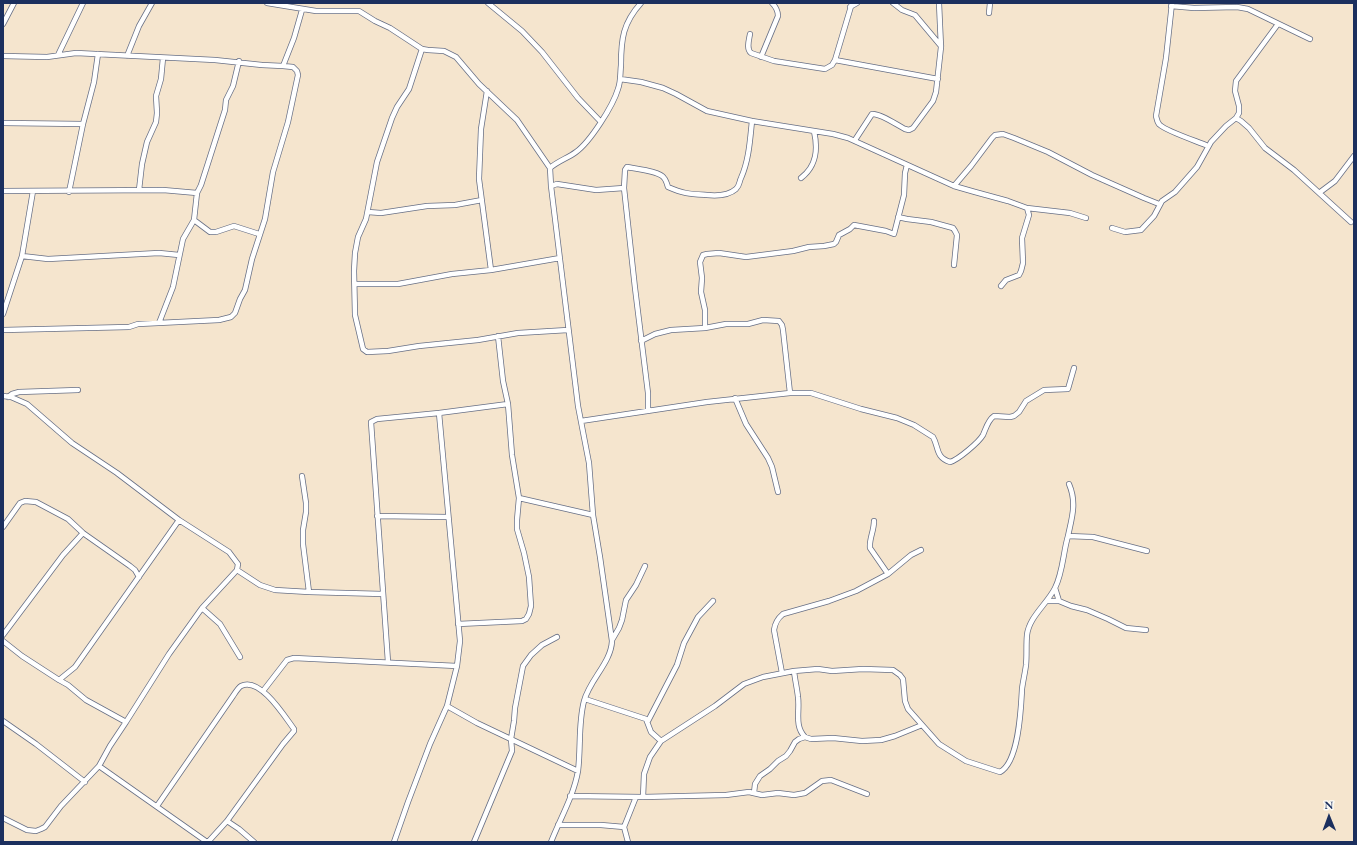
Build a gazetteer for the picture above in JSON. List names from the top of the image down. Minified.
{"north":"top"}
